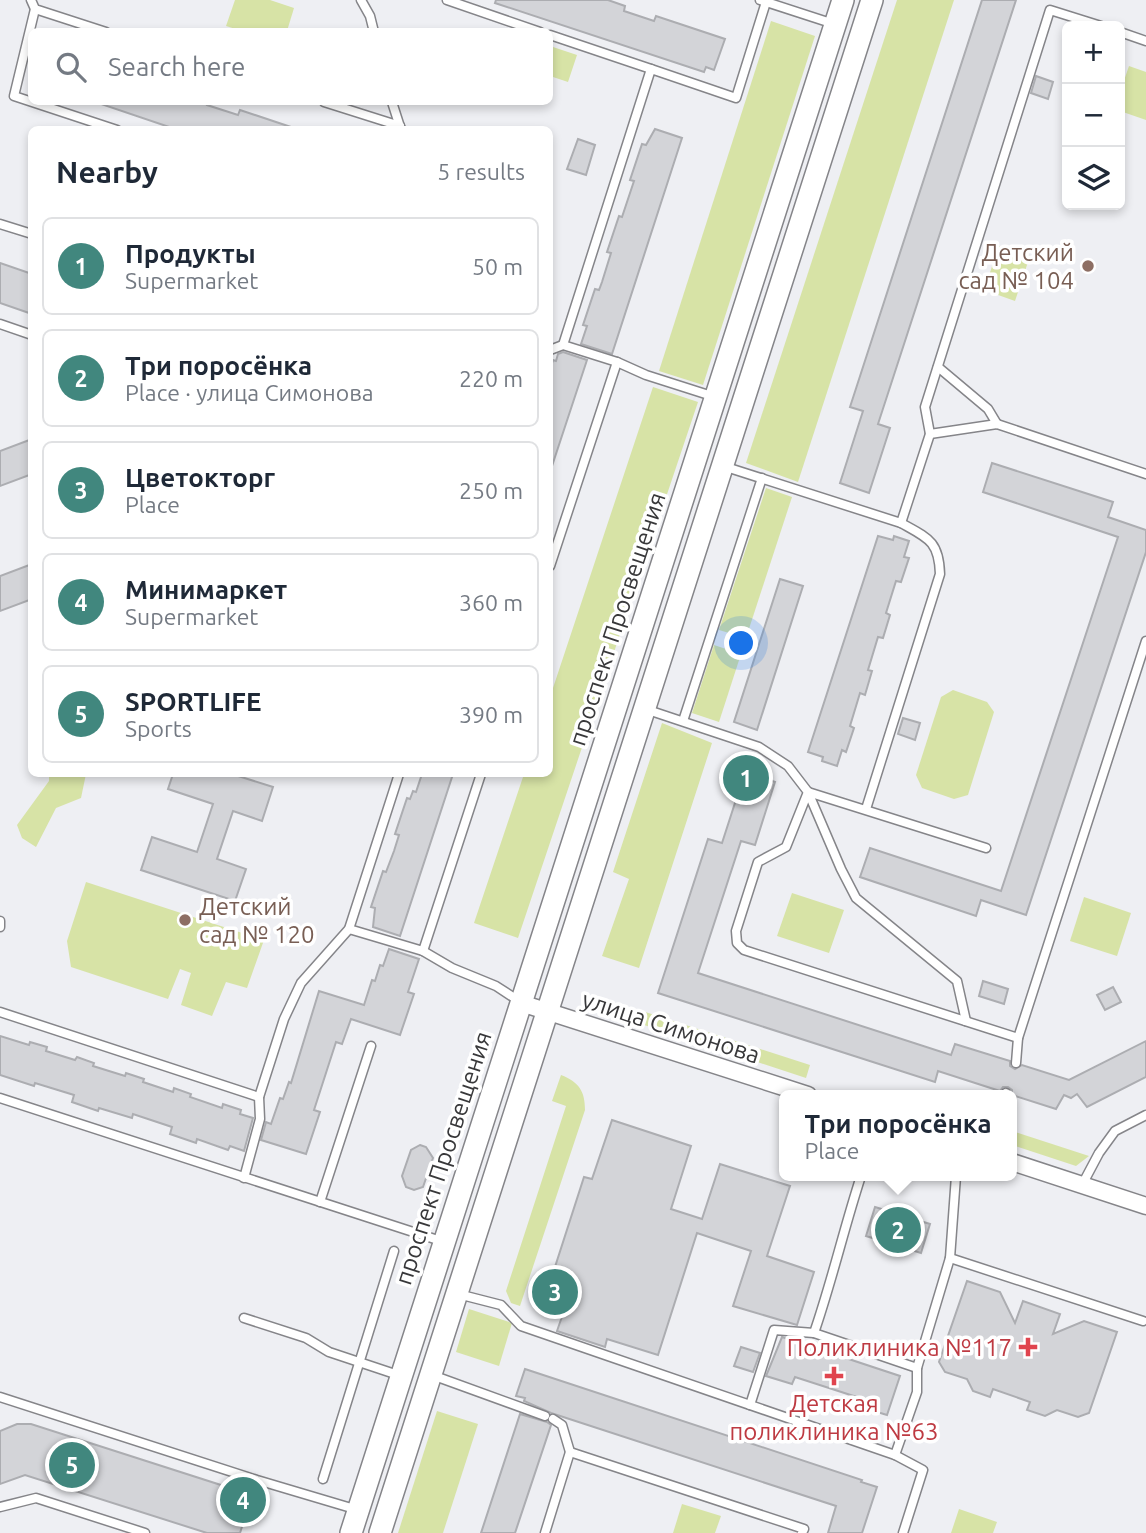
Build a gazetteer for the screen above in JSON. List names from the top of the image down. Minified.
{"streets":{"main road":["проспект Просвещения"],"street":["улица Симонова"]},"crossings":[["проспект Просвещения","улица Симонова"]],"places":{"other":["Детский сад № 104","Детский сад № 120"],"health":["Поликлиника №117","Детская поликлиника №63"]},"page":{"map_buttons":["+","−"],"search":"Search here","heading":["Nearby","5 results"],"list":[{"mark":"1","name":"Продукты","note":"Supermarket","value":"50 m"},{"mark":"2","name":"Три поросёнка","note":"Place · улица Симонова","value":"220 m"},{"mark":"3","name":"Цветокторг","note":"Place","value":"250 m"},{"mark":"4","name":"Минимаркет","note":"Supermarket","value":"360 m"},{"mark":"5","name":"SPORTLIFE","note":"Sports","value":"390 m"}],"pins":["1","2","3","5","4"],"popup":["Три поросёнка","Place"]}}
